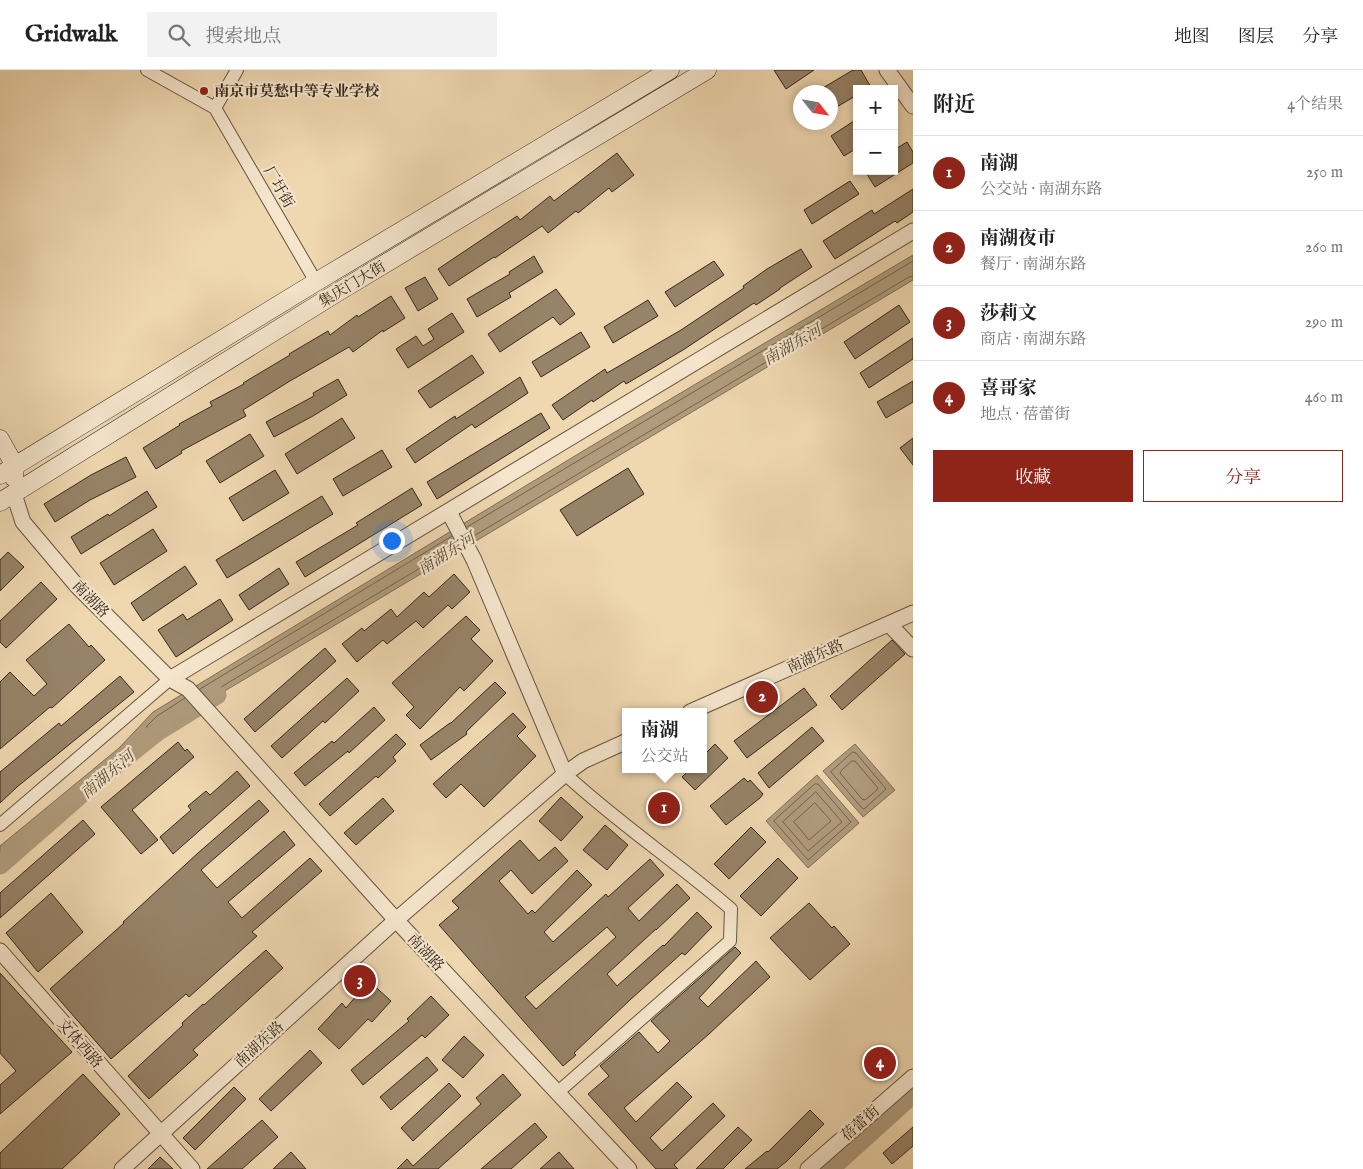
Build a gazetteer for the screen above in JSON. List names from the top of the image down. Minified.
{"streets":{"main road":["集庆门大街"],"street":["厂圩街","南湖路","南湖东路","文体西路","蓓蕾街"]},"crossings":[["厂圩街","集庆门大街"],["集庆门大街","南湖路"],["南湖路","南湖东路"],["南湖东路","文体西路"]],"water":["南湖东河"],"places":["南京市莫愁中等专业学校"],"north":"bottom right","page":{"header":"Gridwalk","search":"搜索地点","nav":["地图","图层","分享"],"heading":["附近","4个结果"],"map_buttons":["+","−"],"list":[{"mark":"1","name":"南湖","note":"公交站 · 南湖东路","value":"250 m"},{"mark":"2","name":"南湖夜市","note":"餐厅 · 南湖东路","value":"260 m"},{"mark":"3","name":"莎莉文","note":"商店 · 南湖东路","value":"290 m"},{"mark":"4","name":"喜哥家","note":"地点 · 蓓蕾街","value":"460 m"}],"buttons":["收藏","分享"],"pins":["2","1","3","4"],"popup":["南湖","公交站"]}}
